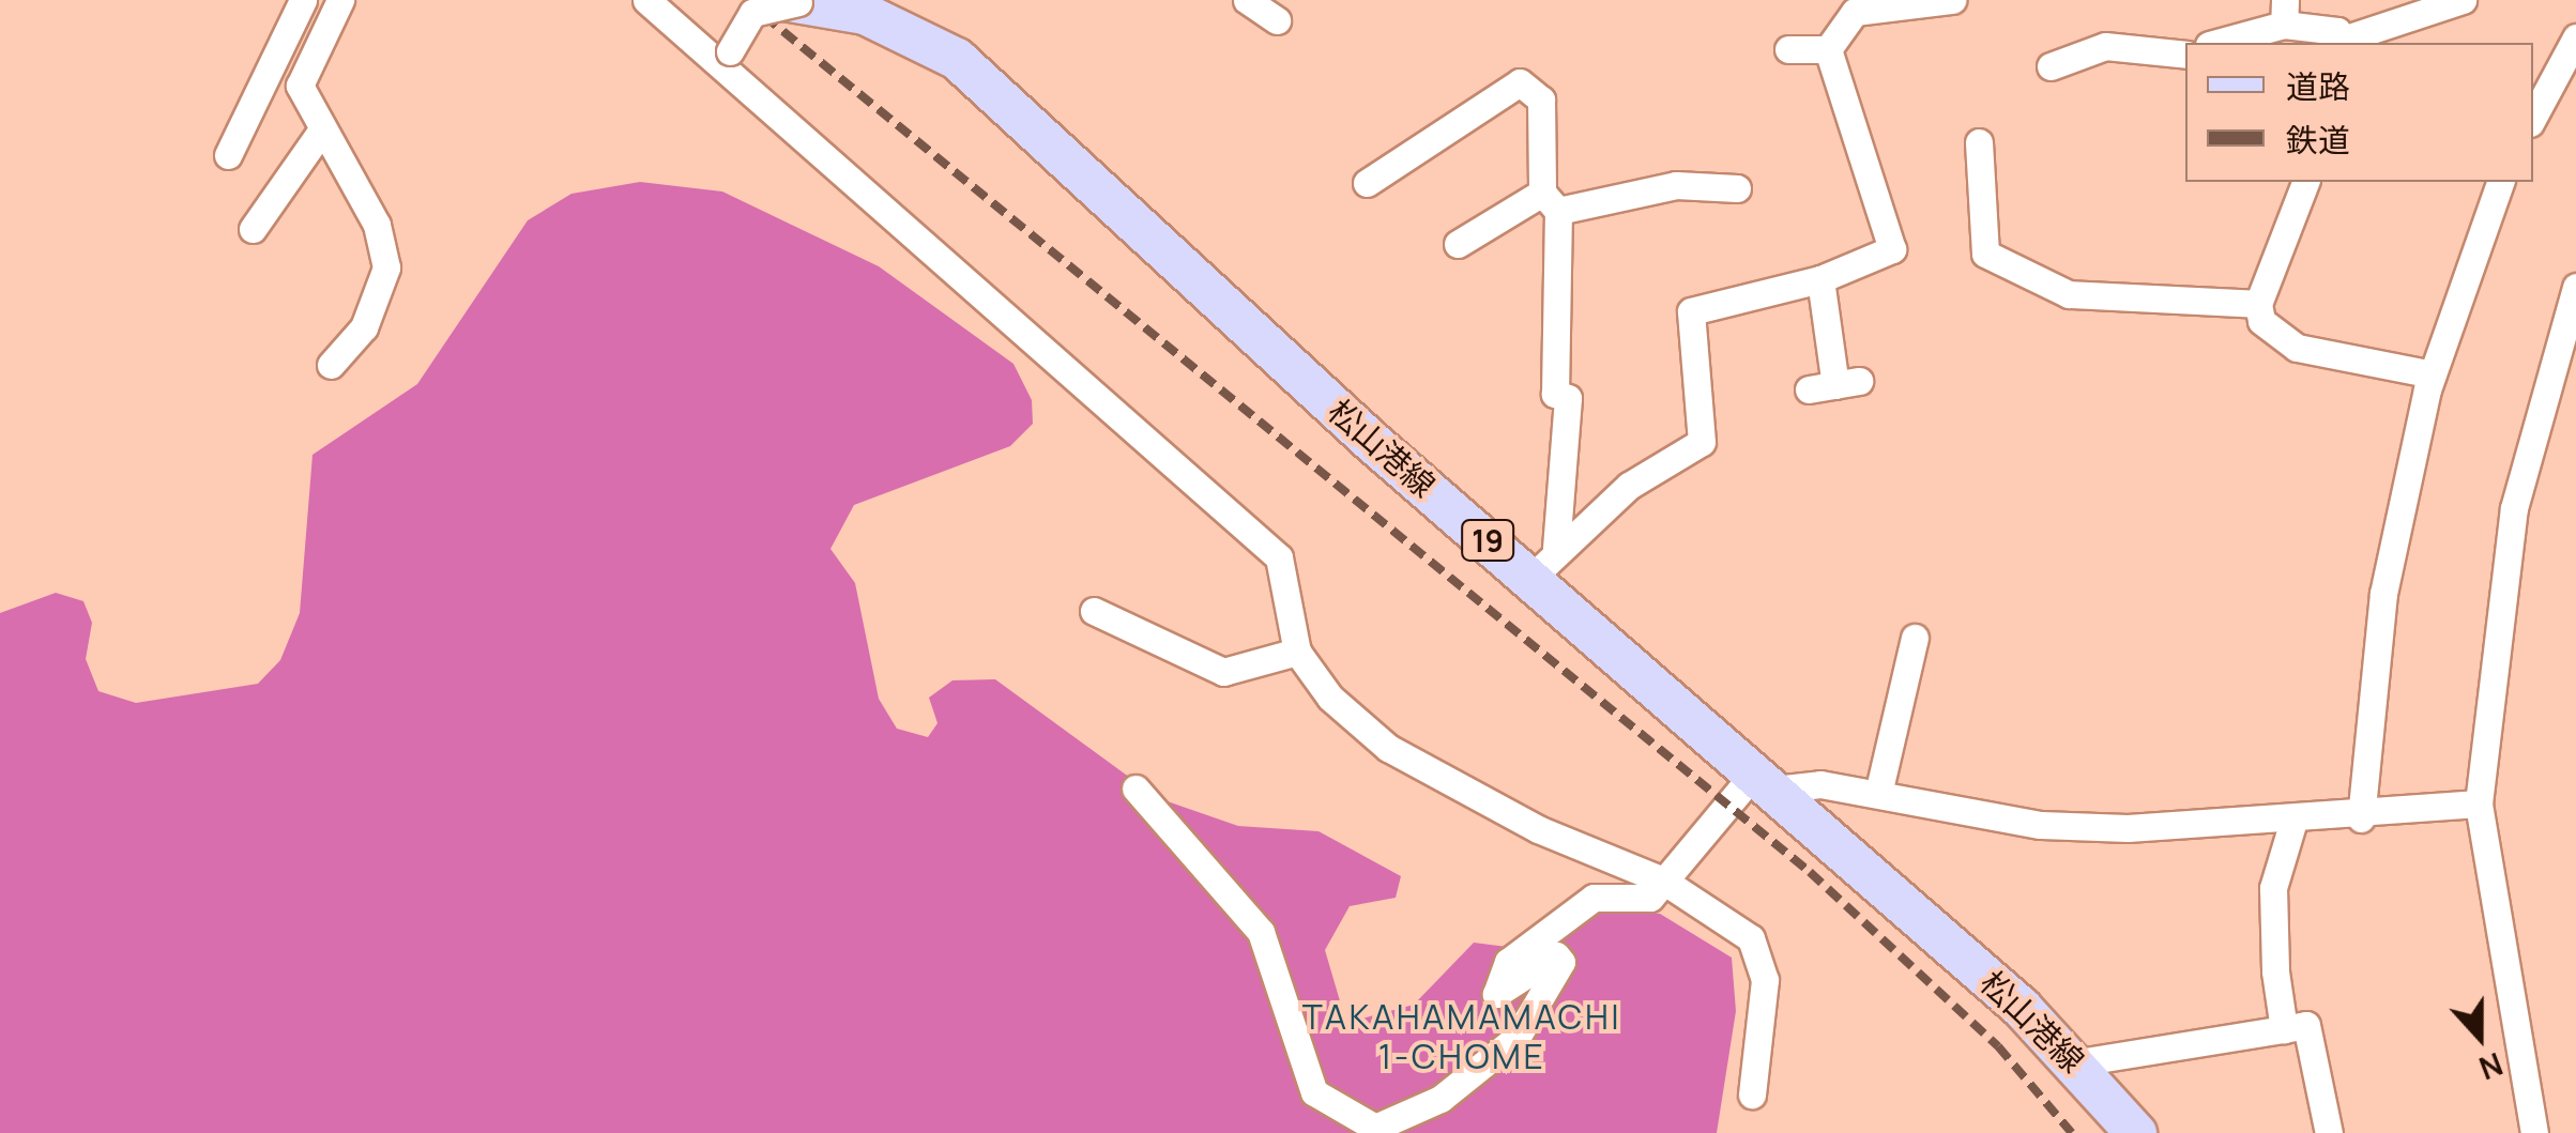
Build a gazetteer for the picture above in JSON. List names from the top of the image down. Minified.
{"streets":{"main road":["松山港線","19"]},"districts":["TAKAHAMAMACHI 1-CHOME"],"legend":["道路","鉄道"],"north":"bottom"}
